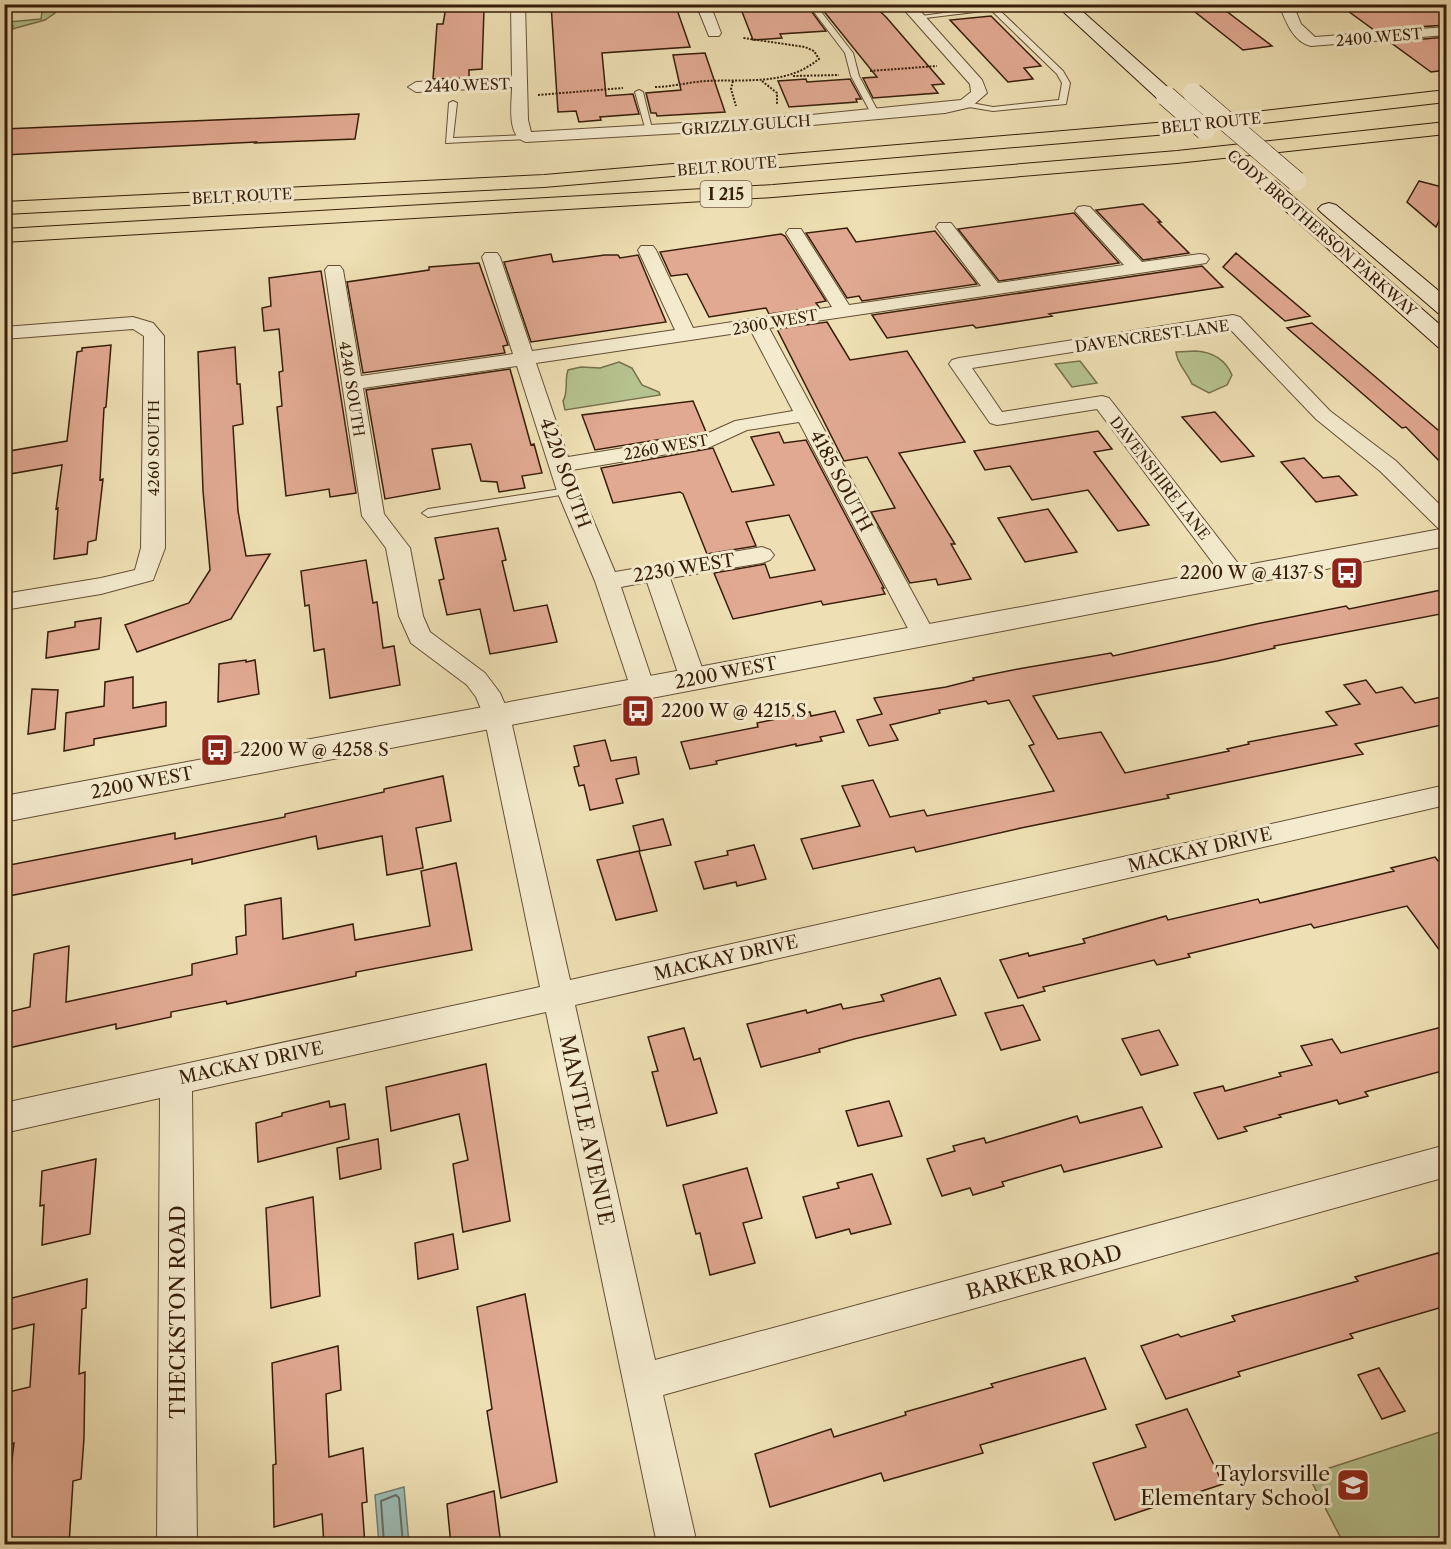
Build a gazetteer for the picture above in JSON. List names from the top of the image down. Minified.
{"streets":{"highway":["BELT ROUTE","I 215"],"main road":["CODY BROTHERSON PARKWAY","2200 WEST"],"street":["2400 WEST","2440 WEST","GRIZZLY GULCH","2300 WEST","DAVENCREST LANE","4240 SOUTH","2260 WEST","4260 SOUTH","4220 SOUTH","DAVENSHIRE LANE","4185 SOUTH","2230 WEST","MACKAY DRIVE","MANTLE AVENUE","BARKER ROAD","THECKSTON ROAD"]},"crossings":[["2300 WEST","4240 SOUTH"],["2300 WEST","4220 SOUTH"],["2300 WEST","4185 SOUTH"],["DAVENCREST LANE","DAVENSHIRE LANE"],["4240 SOUTH","MANTLE AVENUE"],["2260 WEST","4220 SOUTH"],["2260 WEST","4185 SOUTH"],["4220 SOUTH","2230 WEST"],["4220 SOUTH","2200 WEST"],["DAVENSHIRE LANE","2200 WEST"],["4185 SOUTH","2200 WEST"],["2200 WEST","MANTLE AVENUE"],["MACKAY DRIVE","MANTLE AVENUE"],["MACKAY DRIVE","THECKSTON ROAD"],["MANTLE AVENUE","BARKER ROAD"]],"places":{"bus stop":["2200 W @ 4137 S","2200 W @ 4215 S","2200 W @ 4258 S"],"school or university":["Taylorsville Elementary School"]}}
